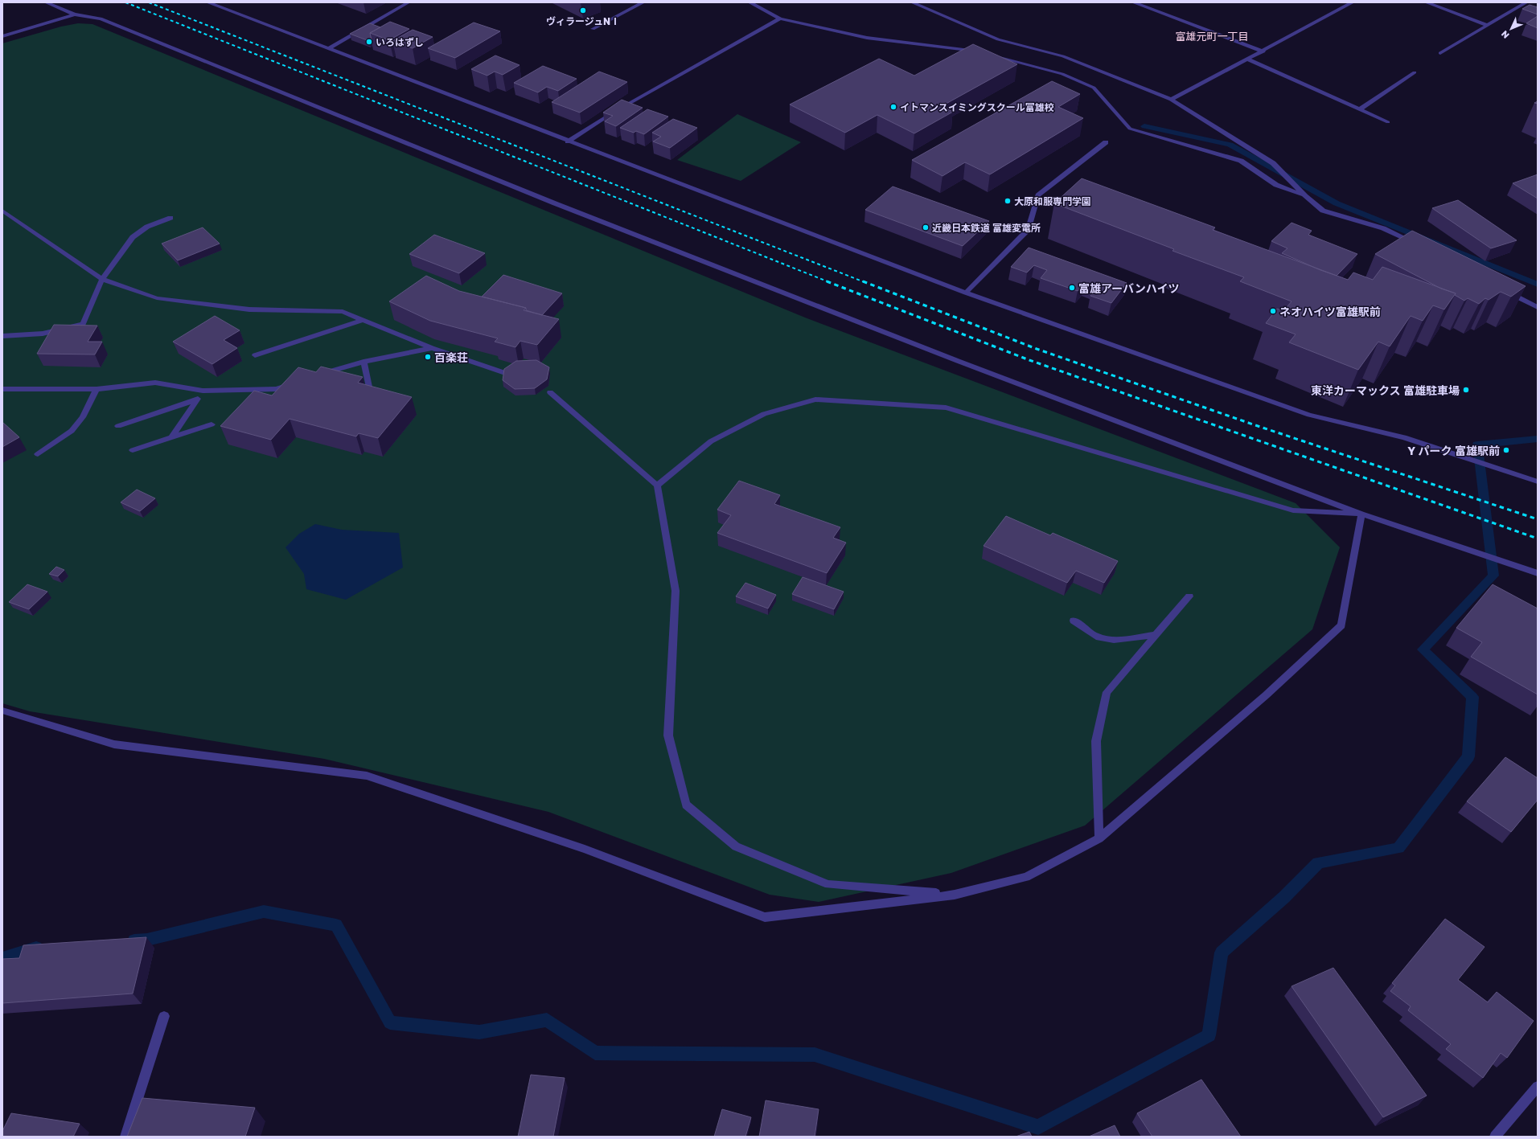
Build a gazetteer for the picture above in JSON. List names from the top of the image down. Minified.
{"districts":["富雄元町一丁目"],"places":["ヴィラージュNⅠ","いろはずし","イトマンスイミングスクール富雄校","大原和服専門学園","近畿日本鉄道 富雄変電所","富雄アーバンハイツ","ネオハイツ富雄駅前","百楽荘","東洋カーマックス 富雄駐車場","Y パーク 富雄駅前"],"north":"bottom left"}
